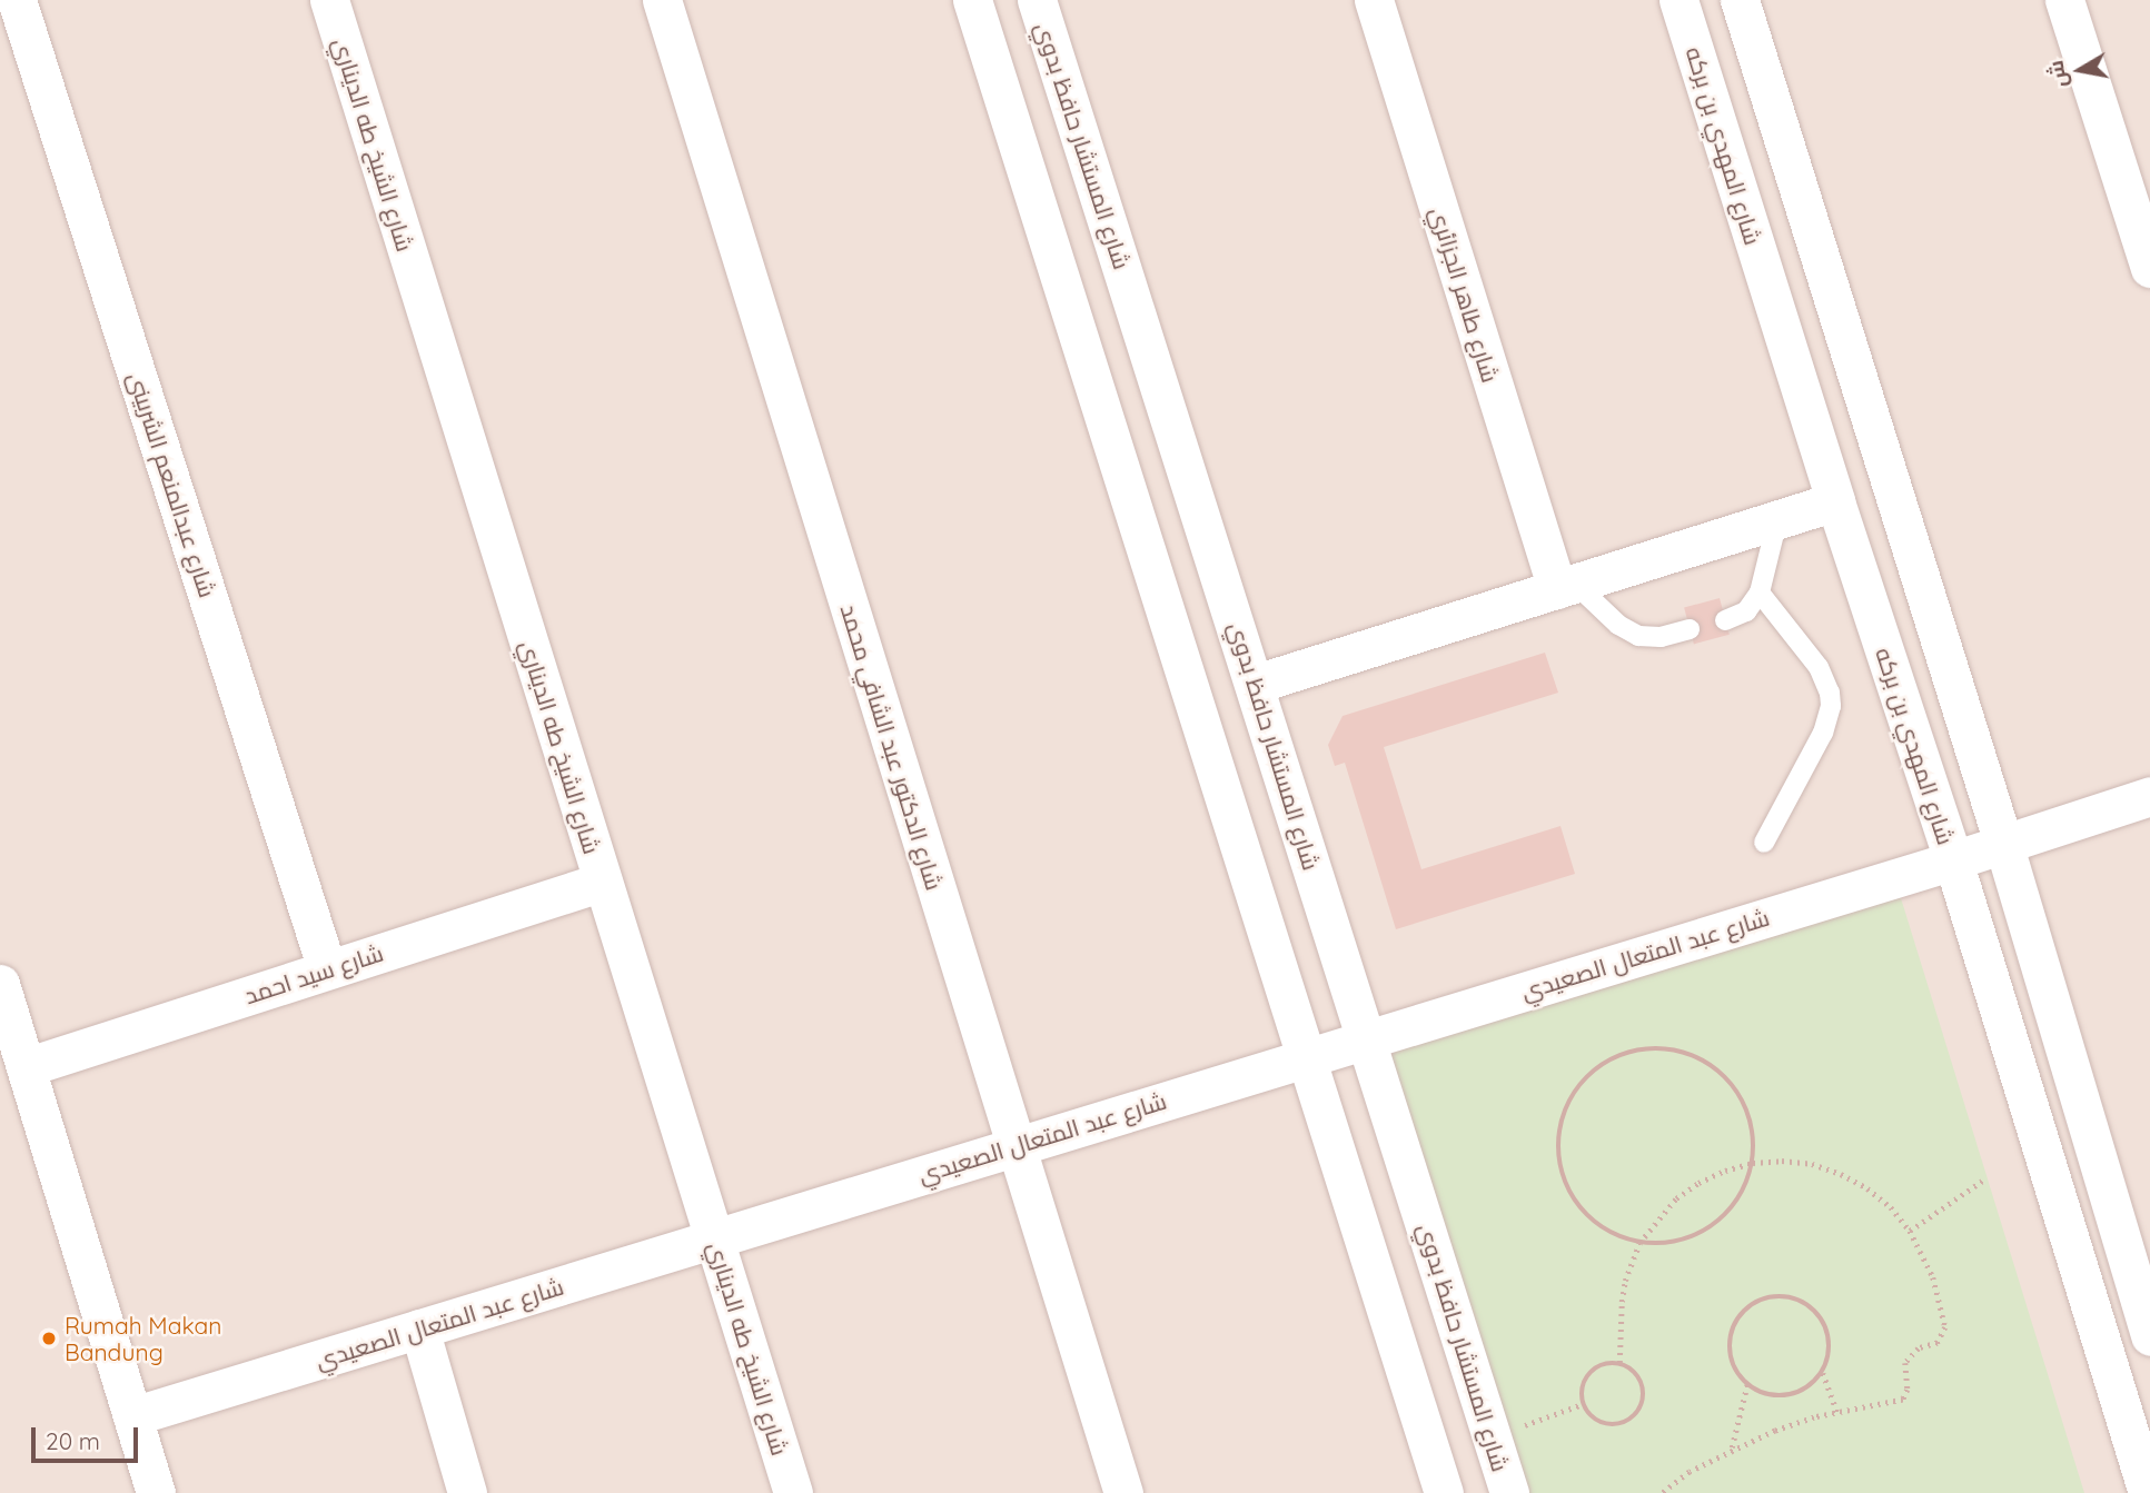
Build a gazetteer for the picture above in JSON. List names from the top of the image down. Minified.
{"streets":{"street":["شارع الشيخ طه الديناري","شارع المستشار حافظ بدوي","شارع المهدي بن بركه","شارع طاهر الجزائري","شارع عبدالمنعم الشربينى","شارع الدكتور عبد الشافي محمد","شارع عبد المتعال الصعيدي","شارع سيد احمد"]},"crossings":[["شارع الشيخ طه الديناري","شارع عبد المتعال الصعيدي"],["شارع الشيخ طه الديناري","شارع سيد احمد"],["شارع المستشار حافظ بدوي","شارع عبد المتعال الصعيدي"],["شارع المهدي بن بركه","شارع عبد المتعال الصعيدي"],["شارع عبدالمنعم الشربينى","شارع سيد احمد"],["شارع الدكتور عبد الشافي محمد","شارع عبد المتعال الصعيدي"]],"places":["Rumah Makan Bandung"],"scale_bar":"20 m","north":"left"}
